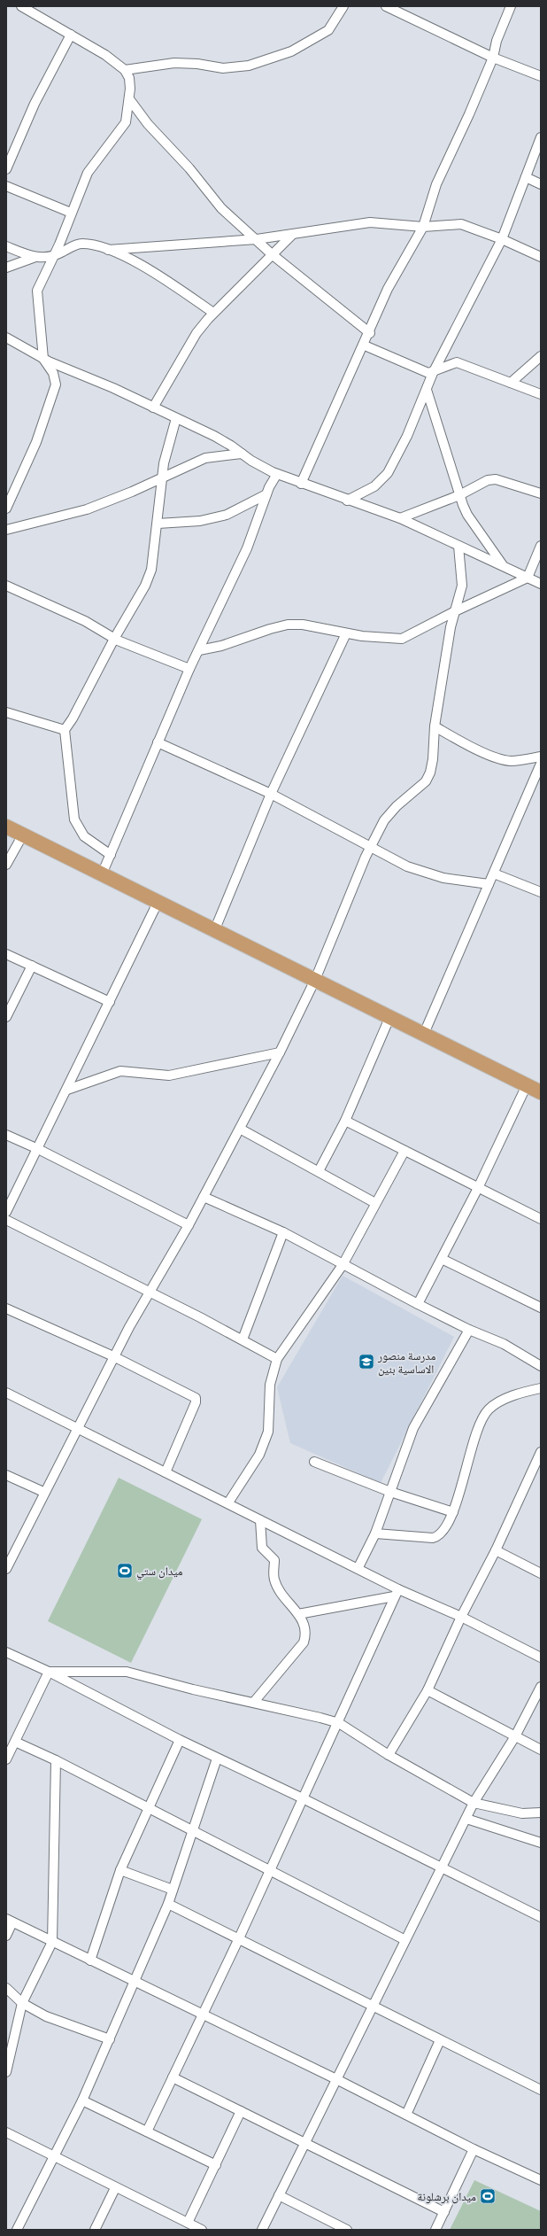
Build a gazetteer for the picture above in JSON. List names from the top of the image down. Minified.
{"places":{"school or university":["مدرسة منصور الاساسية بنين"],"sports":["ميدان ستي","ميدان برشلونة"]}}
